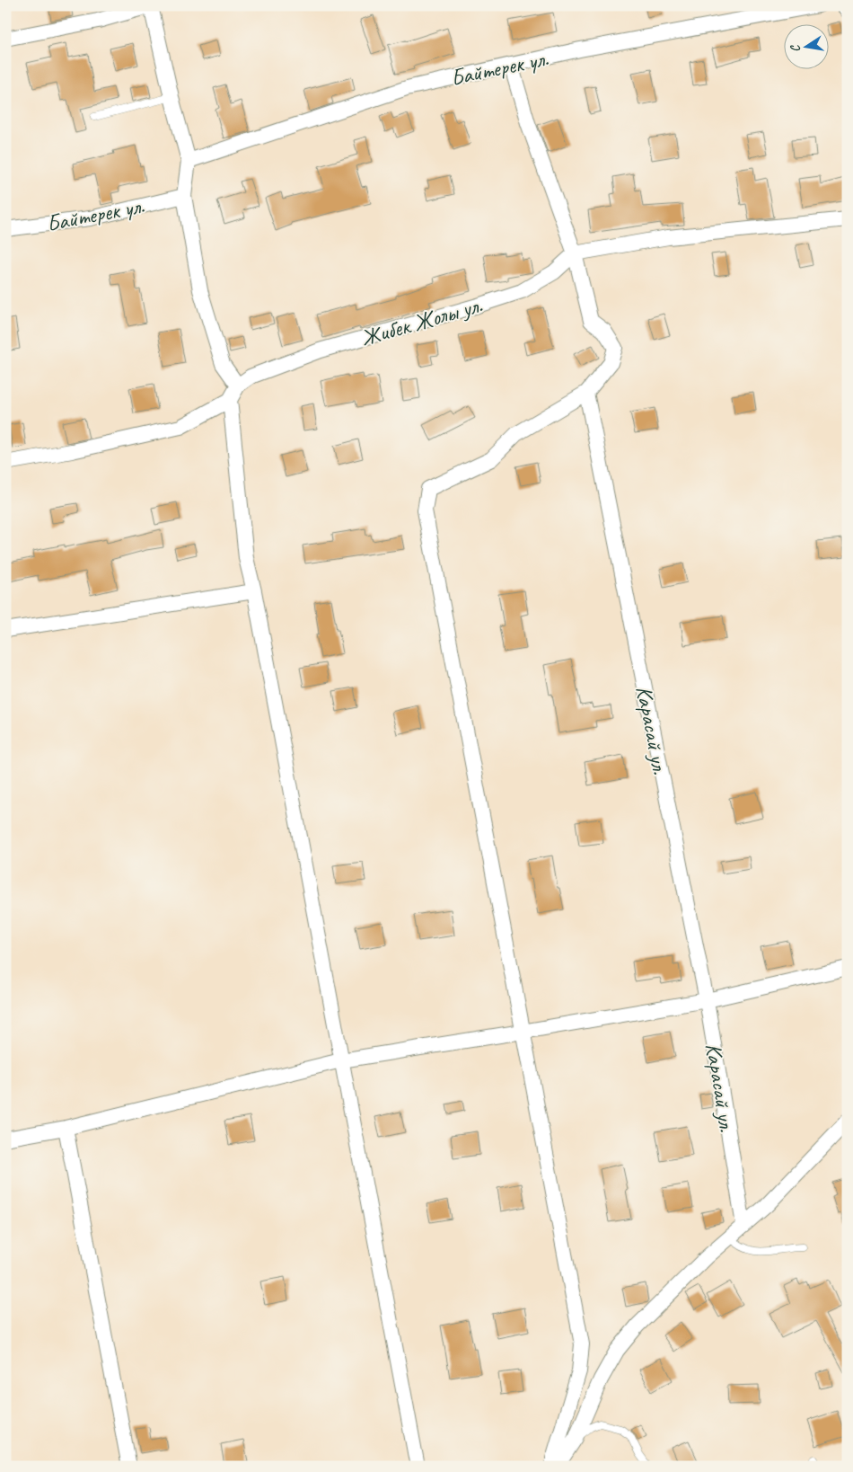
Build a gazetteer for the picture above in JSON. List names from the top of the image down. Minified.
{"streets":{"street":["Байтерек ул.","Жибек Жолы ул.","Карасай ул."]},"north":"left"}
